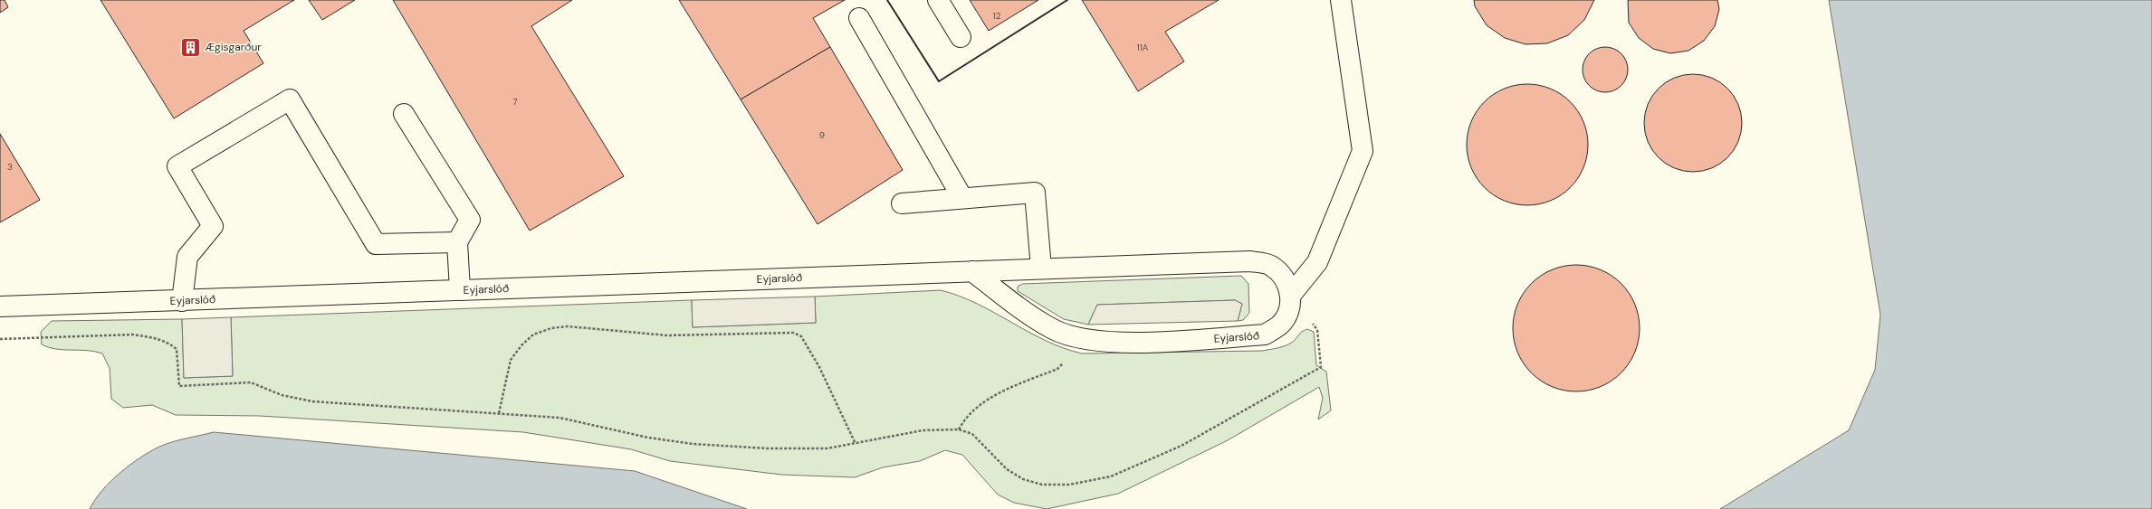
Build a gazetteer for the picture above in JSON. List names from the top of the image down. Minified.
{"streets":{"street":["Eyjarslóð"]},"places":{"building":["Ægisgarður"]},"house_numbers":["12","11A","7","9","3"]}
